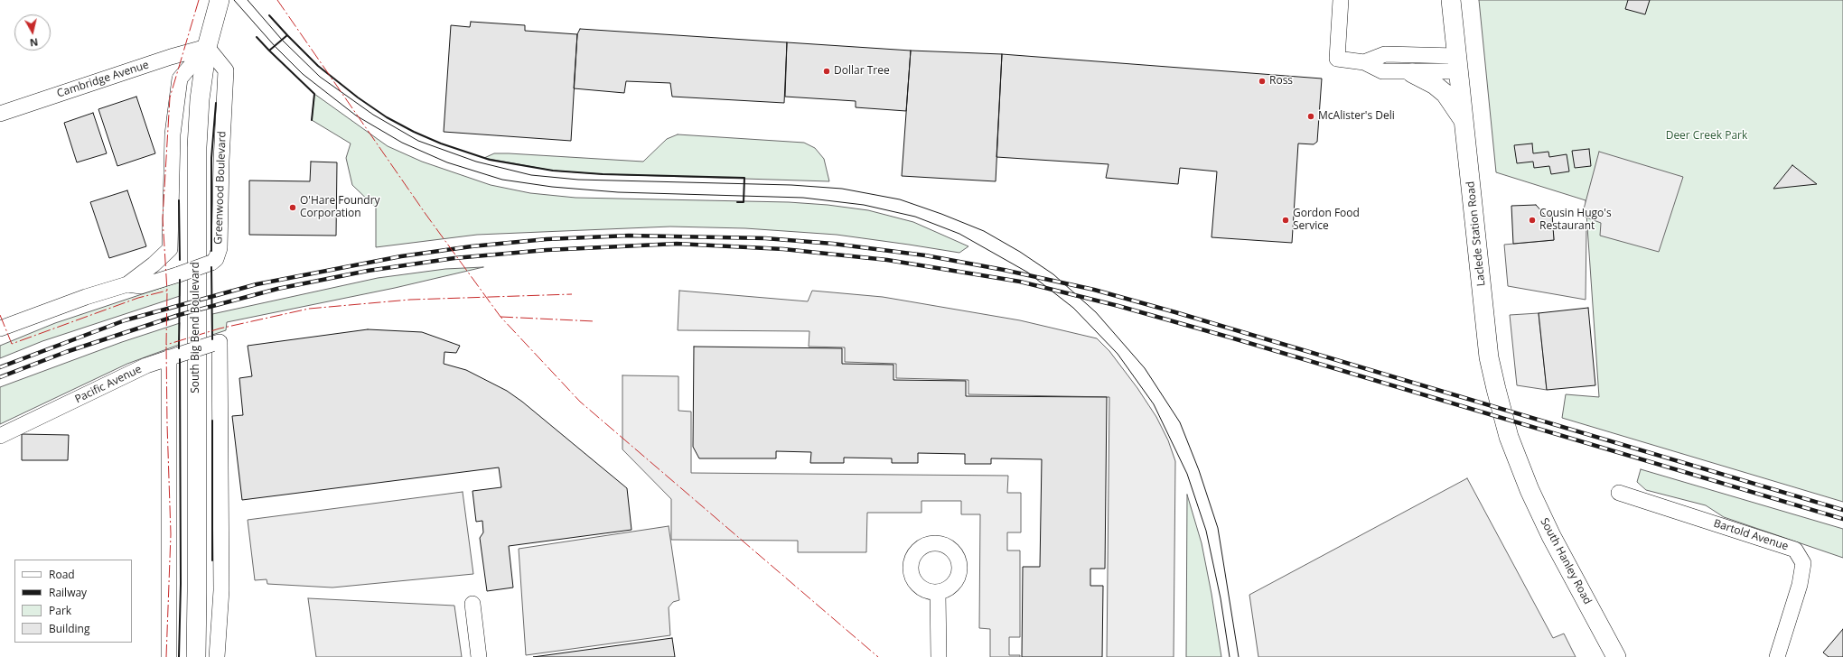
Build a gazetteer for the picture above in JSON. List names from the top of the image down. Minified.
{"streets":{"main road":["Laclede Station Road","South Big Bend Boulevard","South Hanley Road"],"street":["Cambridge Avenue","Greenwood Boulevard","Pacific Avenue","Bartold Avenue"]},"crossings":[["Cambridge Avenue","Greenwood Boulevard"],["Cambridge Avenue","South Big Bend Boulevard"],["Greenwood Boulevard","South Big Bend Boulevard"],["Laclede Station Road","South Hanley Road"]],"parks":["Deer Creek Park"],"places":["Dollar Tree","Ross","McAlister's Deli","O'Hare Foundry Corporation","Gordon Food Service","Cousin Hugo's Restaurant"],"legend":["Road","Railway","Park","Building"],"north":"bottom"}
